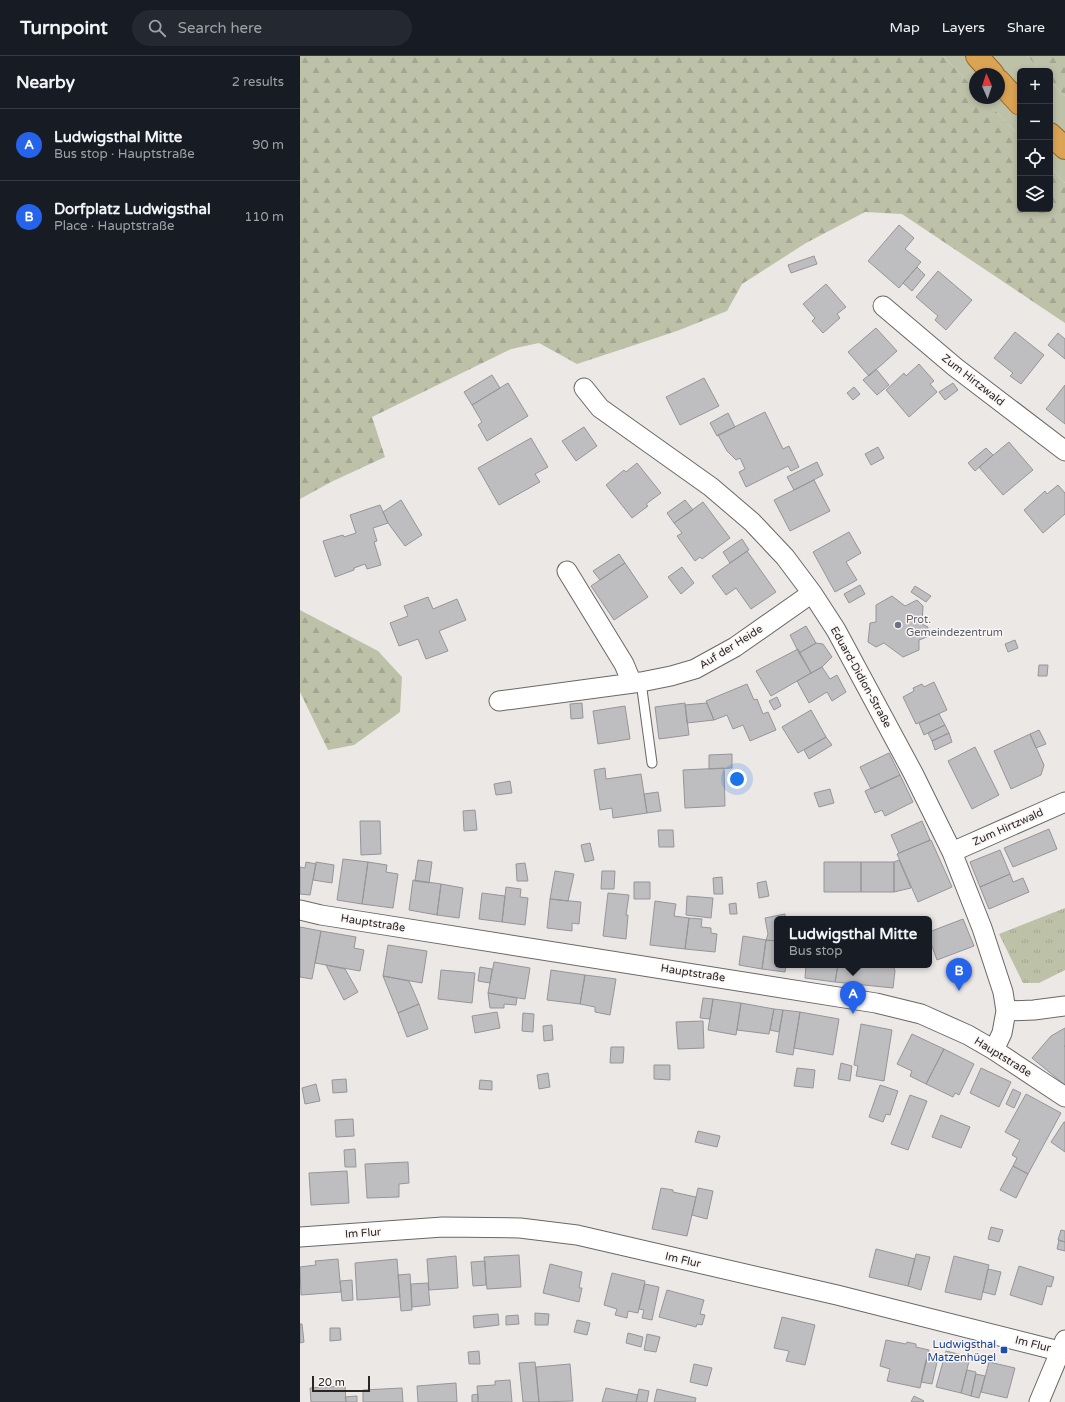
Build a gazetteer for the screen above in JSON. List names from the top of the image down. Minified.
{"streets":{"street":["Zum Hirtzwald","Auf der Heide","Eduard-Didion-Straße","Hauptstraße","Im Flur"]},"crossings":[["Zum Hirtzwald","Eduard-Didion-Straße"],["Auf der Heide","Eduard-Didion-Straße"],["Eduard-Didion-Straße","Hauptstraße"]],"places":{"other":["Prot. Gemeindezentrum"],"transit":["Ludwigsthal Matzenhügel"]},"scale_bar":"20 m","north":"top","page":{"header":"Turnpoint","search":"Search here","nav":["Map","Layers","Share"],"heading":["Nearby","2 results"],"map_buttons":["+","−"],"list":[{"mark":"A","name":"Ludwigsthal Mitte","note":"Bus stop · Hauptstraße","value":"90 m"},{"mark":"B","name":"Dorfplatz Ludwigsthal","note":"Place · Hauptstraße","value":"110 m"}],"popup":["Ludwigsthal Mitte","Bus stop"],"pins":["B","A"],"scale":"20 m"}}
